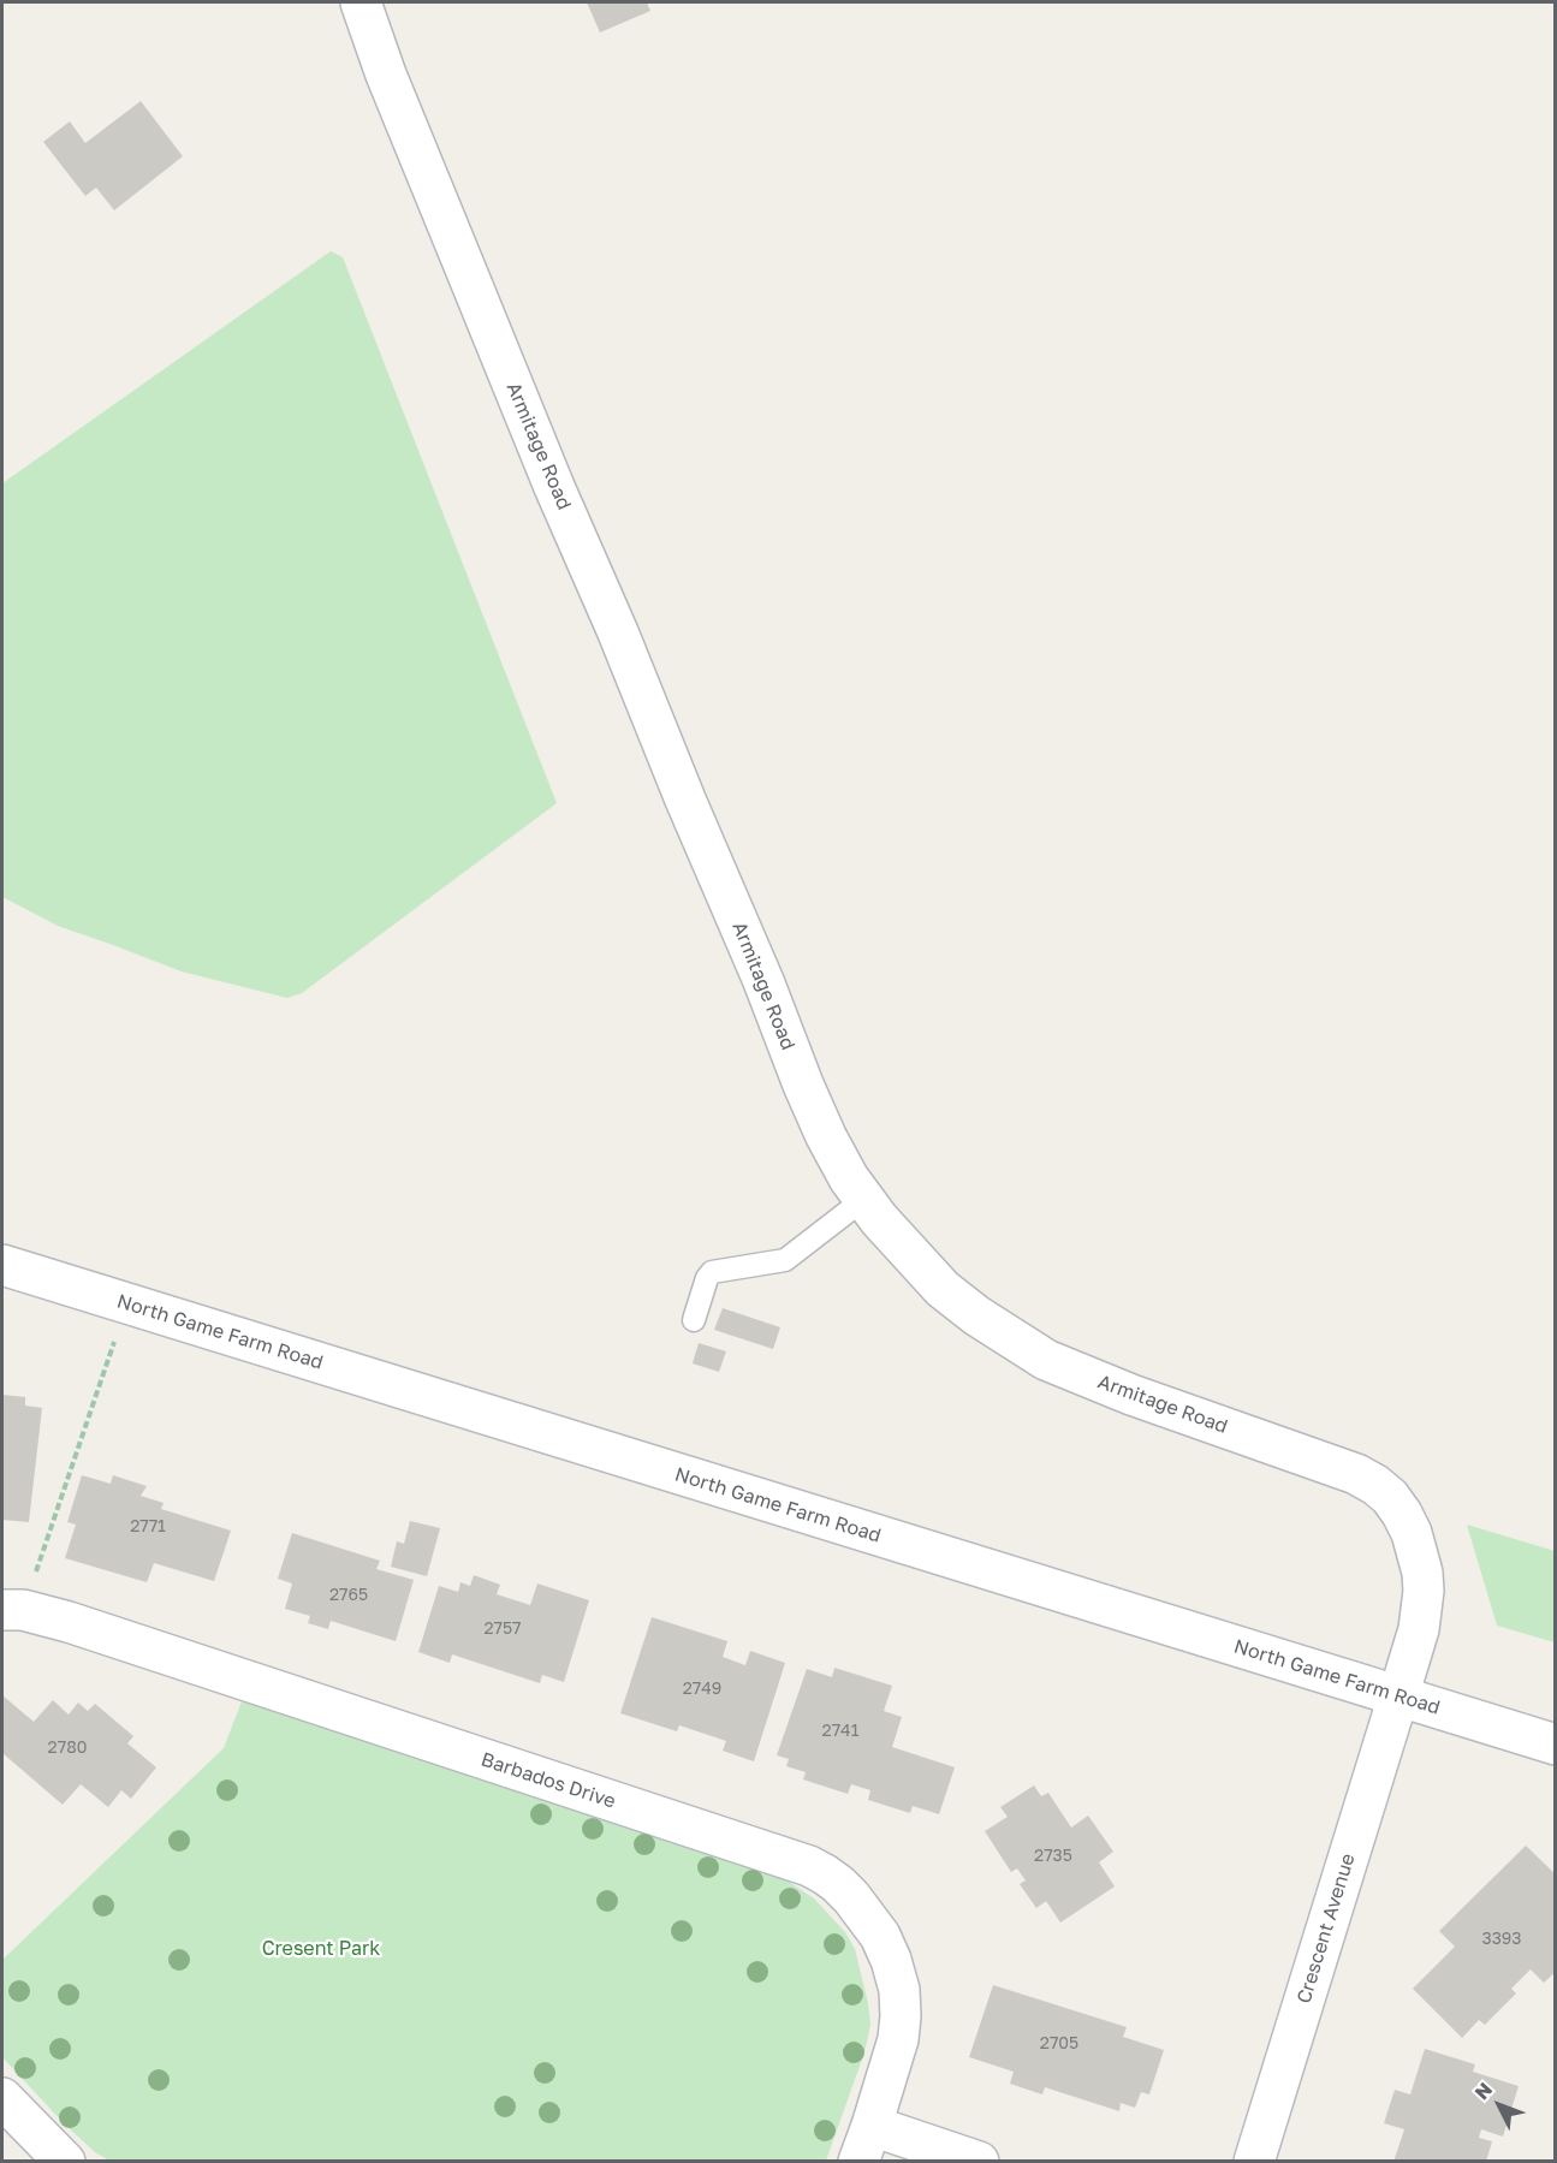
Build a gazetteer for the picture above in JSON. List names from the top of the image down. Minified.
{"streets":{"street":["Armitage Road","North Game Farm Road","Barbados Drive","Crescent Avenue"]},"crossings":[["Armitage Road","North Game Farm Road"],["Armitage Road","Crescent Avenue"],["North Game Farm Road","Crescent Avenue"]],"parks":["Cresent Park"],"house_numbers":["2771","2765","2757","2749","2741","2780","2735","3393","2705"],"north":"top left"}
